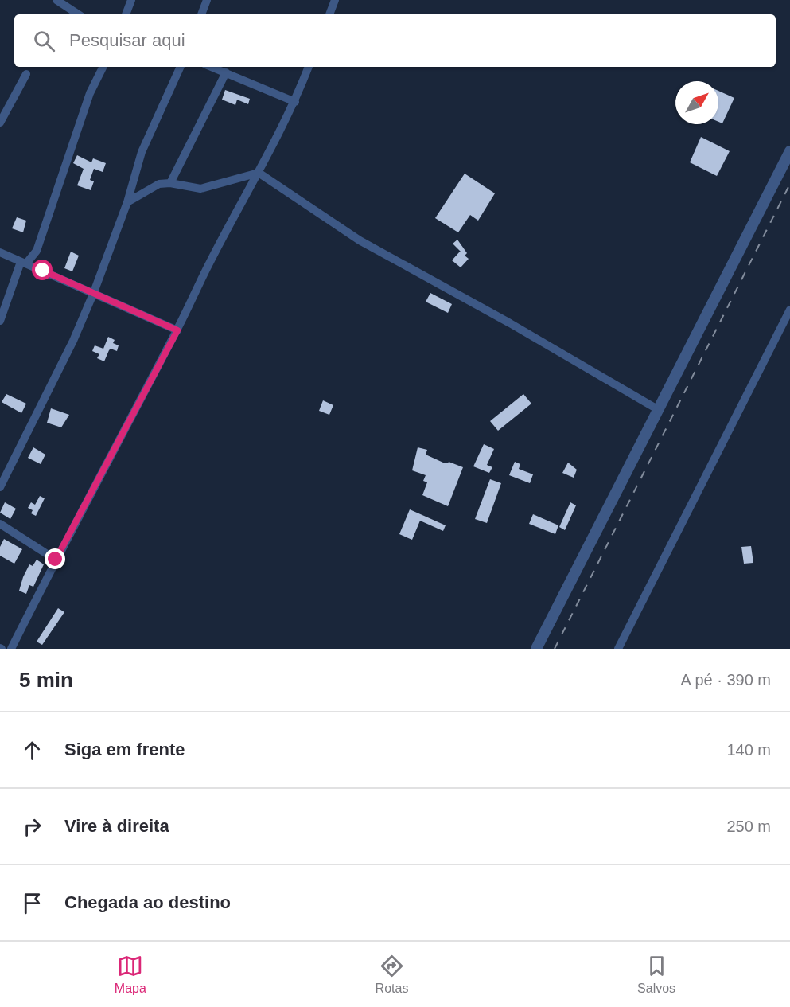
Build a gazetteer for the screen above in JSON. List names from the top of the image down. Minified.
{"north":"top right","page":{"search":"Pesquisar aqui","heading":["5 min","A pé · 390 m"],"list":[["Siga em frente","140 m"],["Vire à direita","250 m"],"Chegada ao destino"],"nav":["Mapa","Rotas","Salvos"]}}
